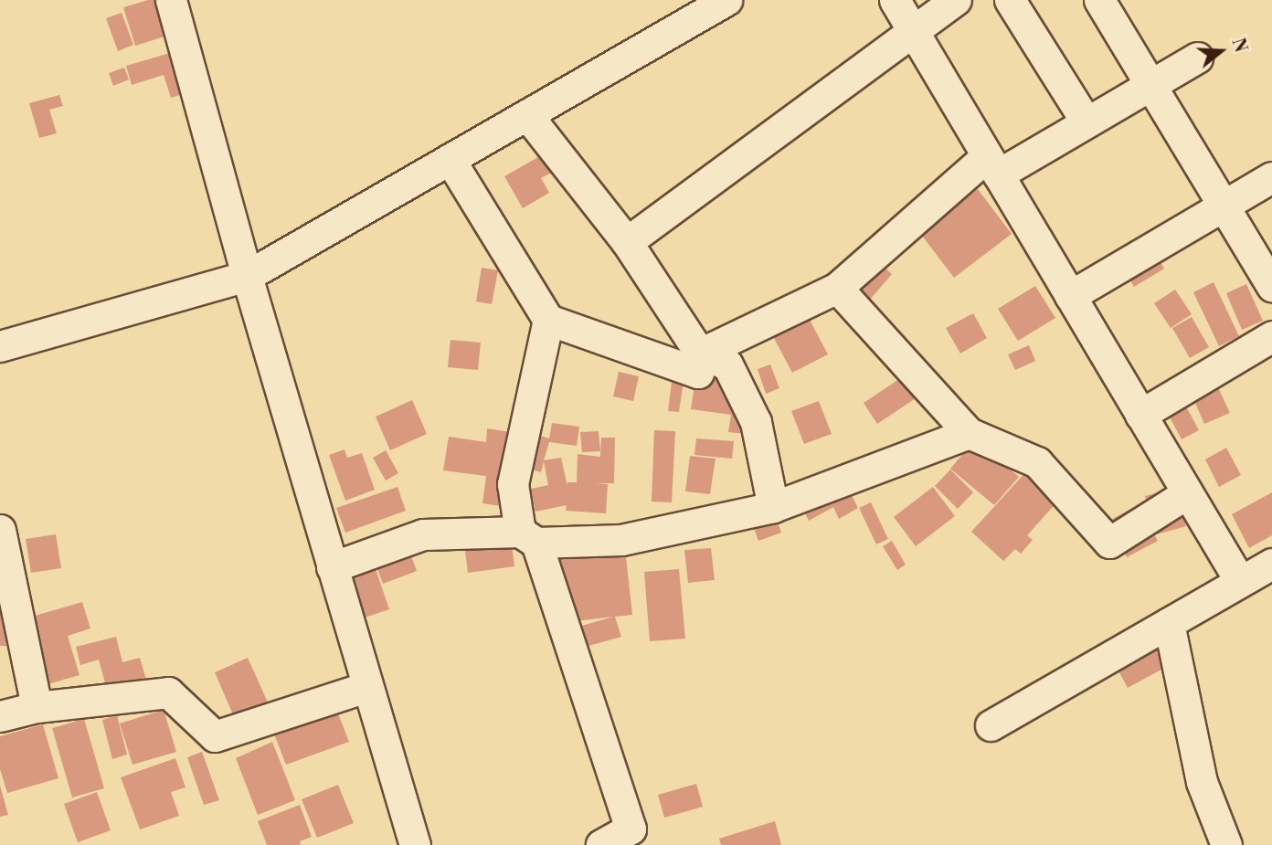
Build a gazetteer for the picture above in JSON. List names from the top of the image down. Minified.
{"north":"right"}
